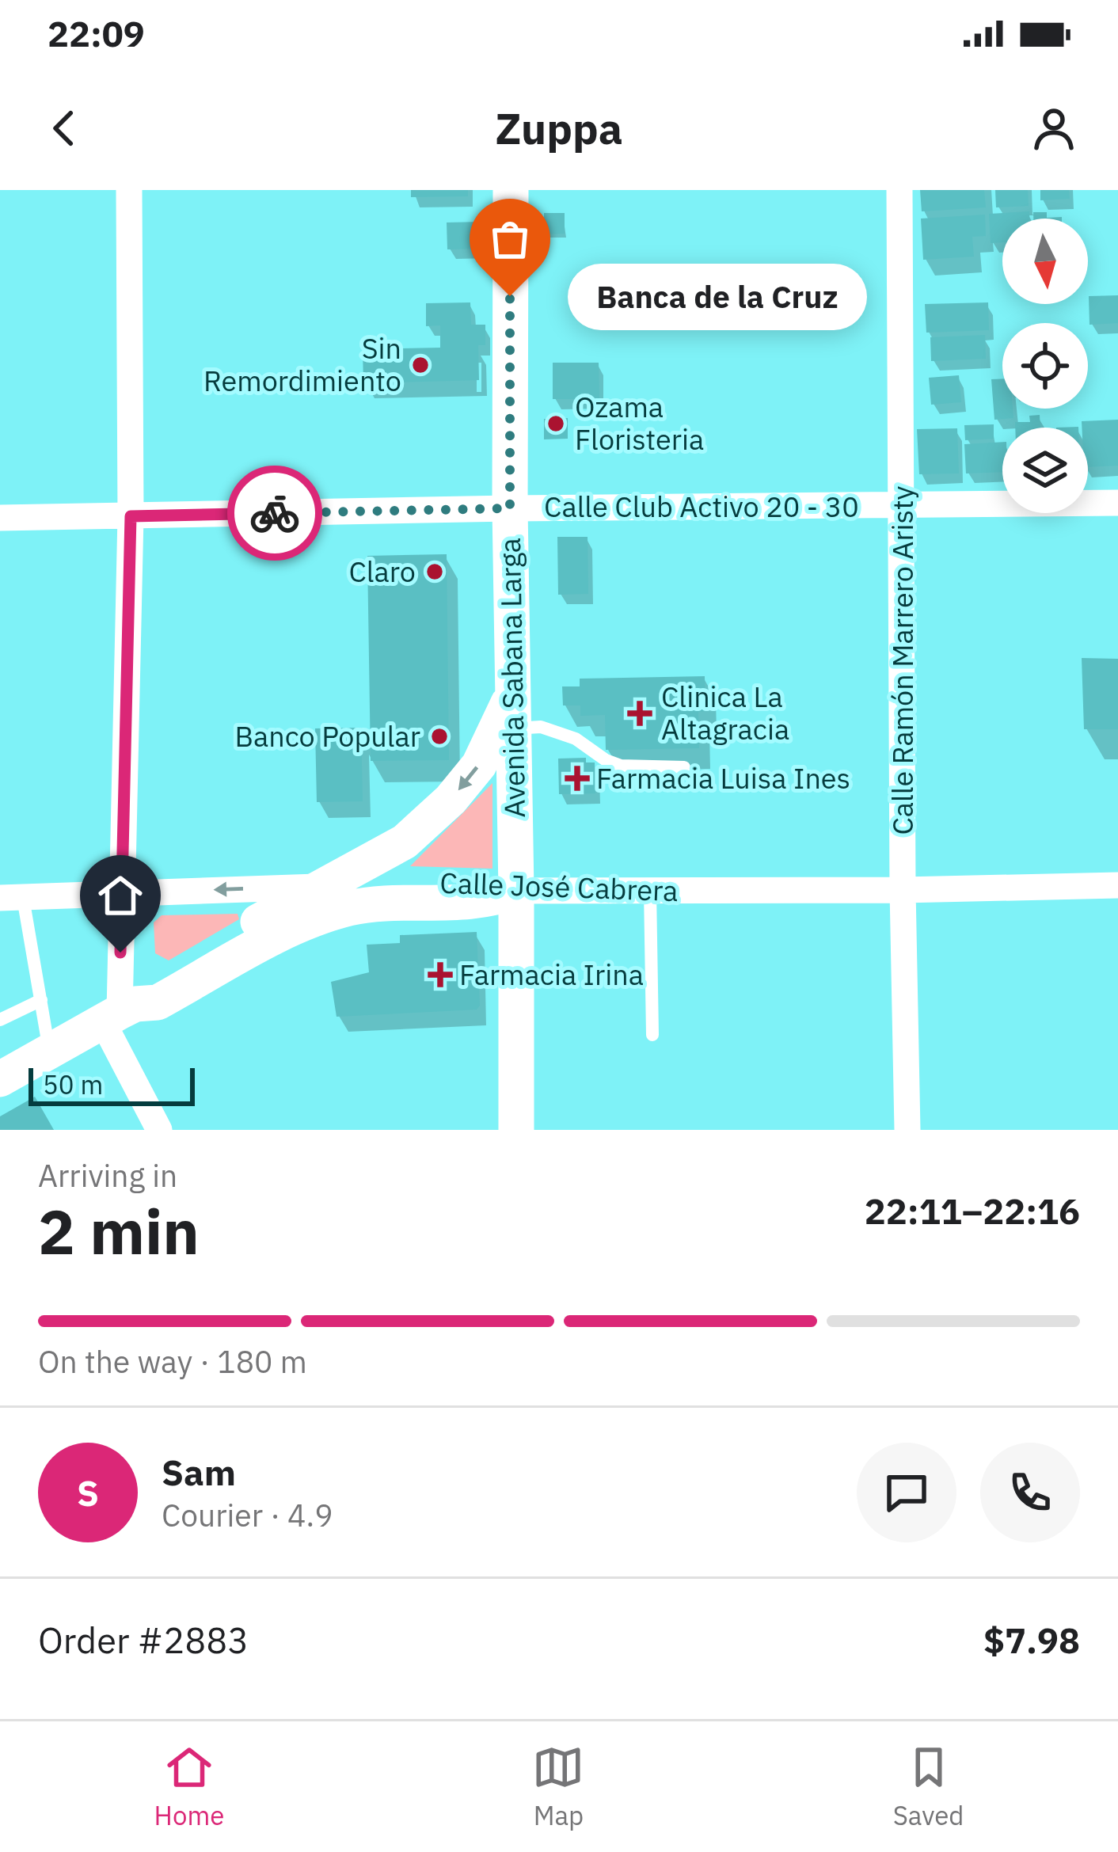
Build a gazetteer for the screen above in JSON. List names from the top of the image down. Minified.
{"streets":{"main road":["Avenida Sabana Larga","Calle José Cabrera"],"street":["Calle Club Activo 20 - 30","Calle Ramón Marrero Aristy"]},"crossings":[["Calle Club Activo 20 - 30","Calle Ramón Marrero Aristy"],["Calle Club Activo 20 - 30","Avenida Sabana Larga"],["Calle Ramón Marrero Aristy","Calle José Cabrera"],["Avenida Sabana Larga","Calle José Cabrera"]],"places":{"other":["Banca de la Cruz","Sin Remordimiento","Ozama Floristeria","Claro","Banco Popular"],"health":["Clinica La Altagracia","Farmacia Luisa Ines","Farmacia Irina"]},"scale_bar":"50 m","north":"bottom","page":{"status":"22:09","header":"Zuppa","bubble":"Banca de la Cruz","scale":"50 m","heading":["2 min","Arriving in","22:11–22:16"],"panel":["Sam","Courier · 4.9","Order #2883","$7.98"],"bar":"On the way · 180 m","round":"S","tabs":["Home","Map","Saved"]}}
